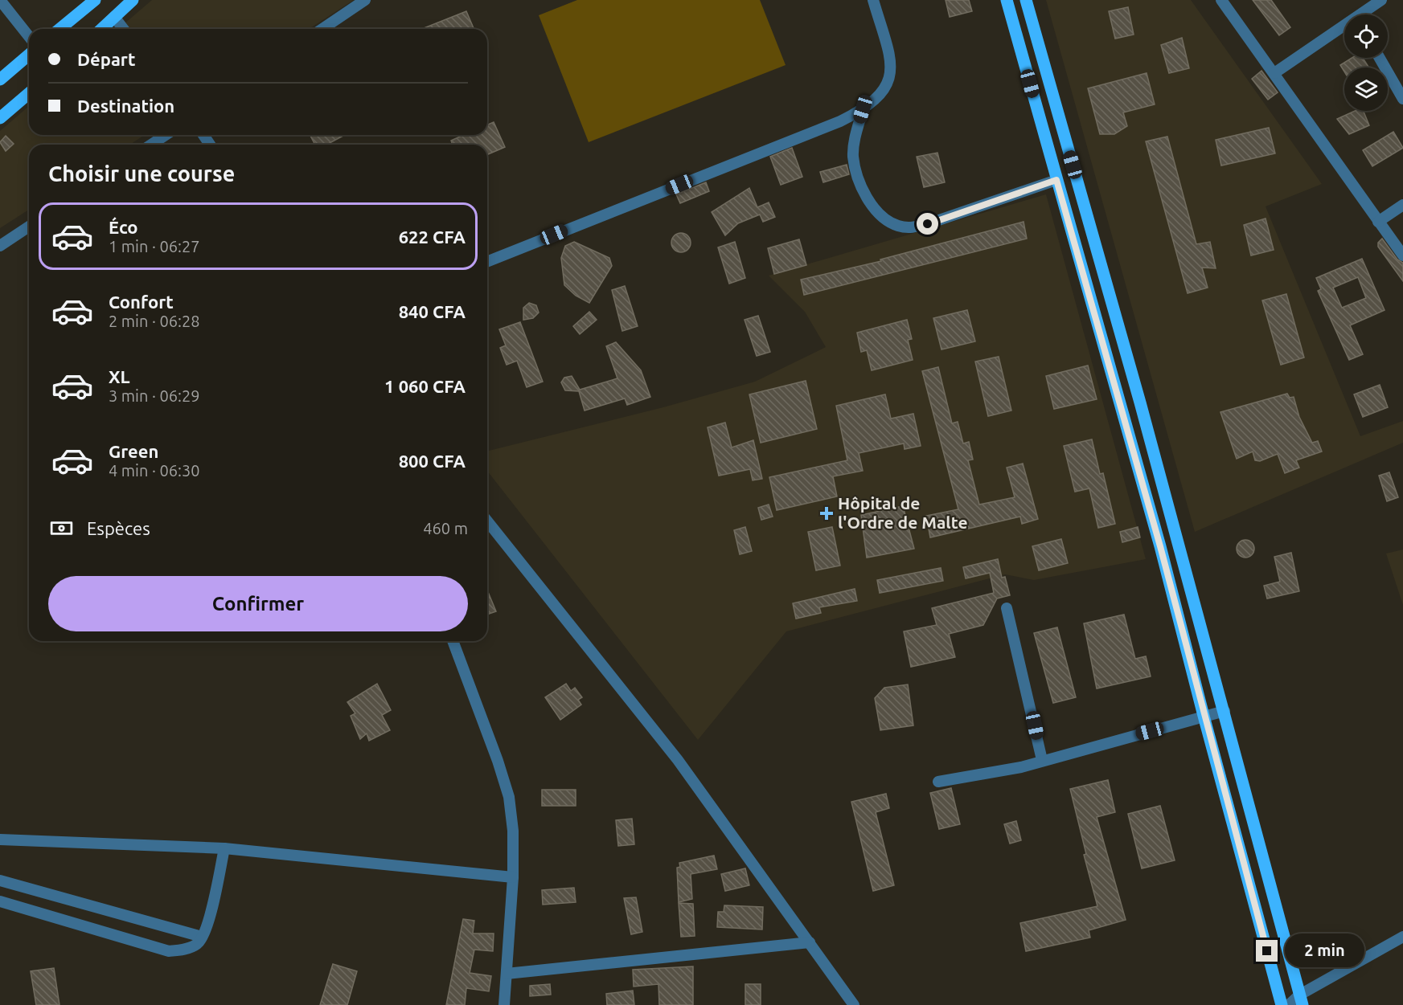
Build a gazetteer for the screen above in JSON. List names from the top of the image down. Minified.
{"places":{"health":["Hôpital de l'Ordre de Malte"]},"page":{"banner":["Départ","Destination"],"heading":"Choisir une course","list":[{"name":"Éco","note":"1 min · 06:27","value":"622 CFA"},{"name":"Confort","note":"2 min · 06:28","value":"840 CFA"},{"name":"XL","note":"3 min · 06:29","value":"1 060 CFA"},{"name":"Green","note":"4 min · 06:30","value":"800 CFA"}],"pay":["Espèces","460 m"],"buttons":"Confirmer","bubble":"2 min"}}
